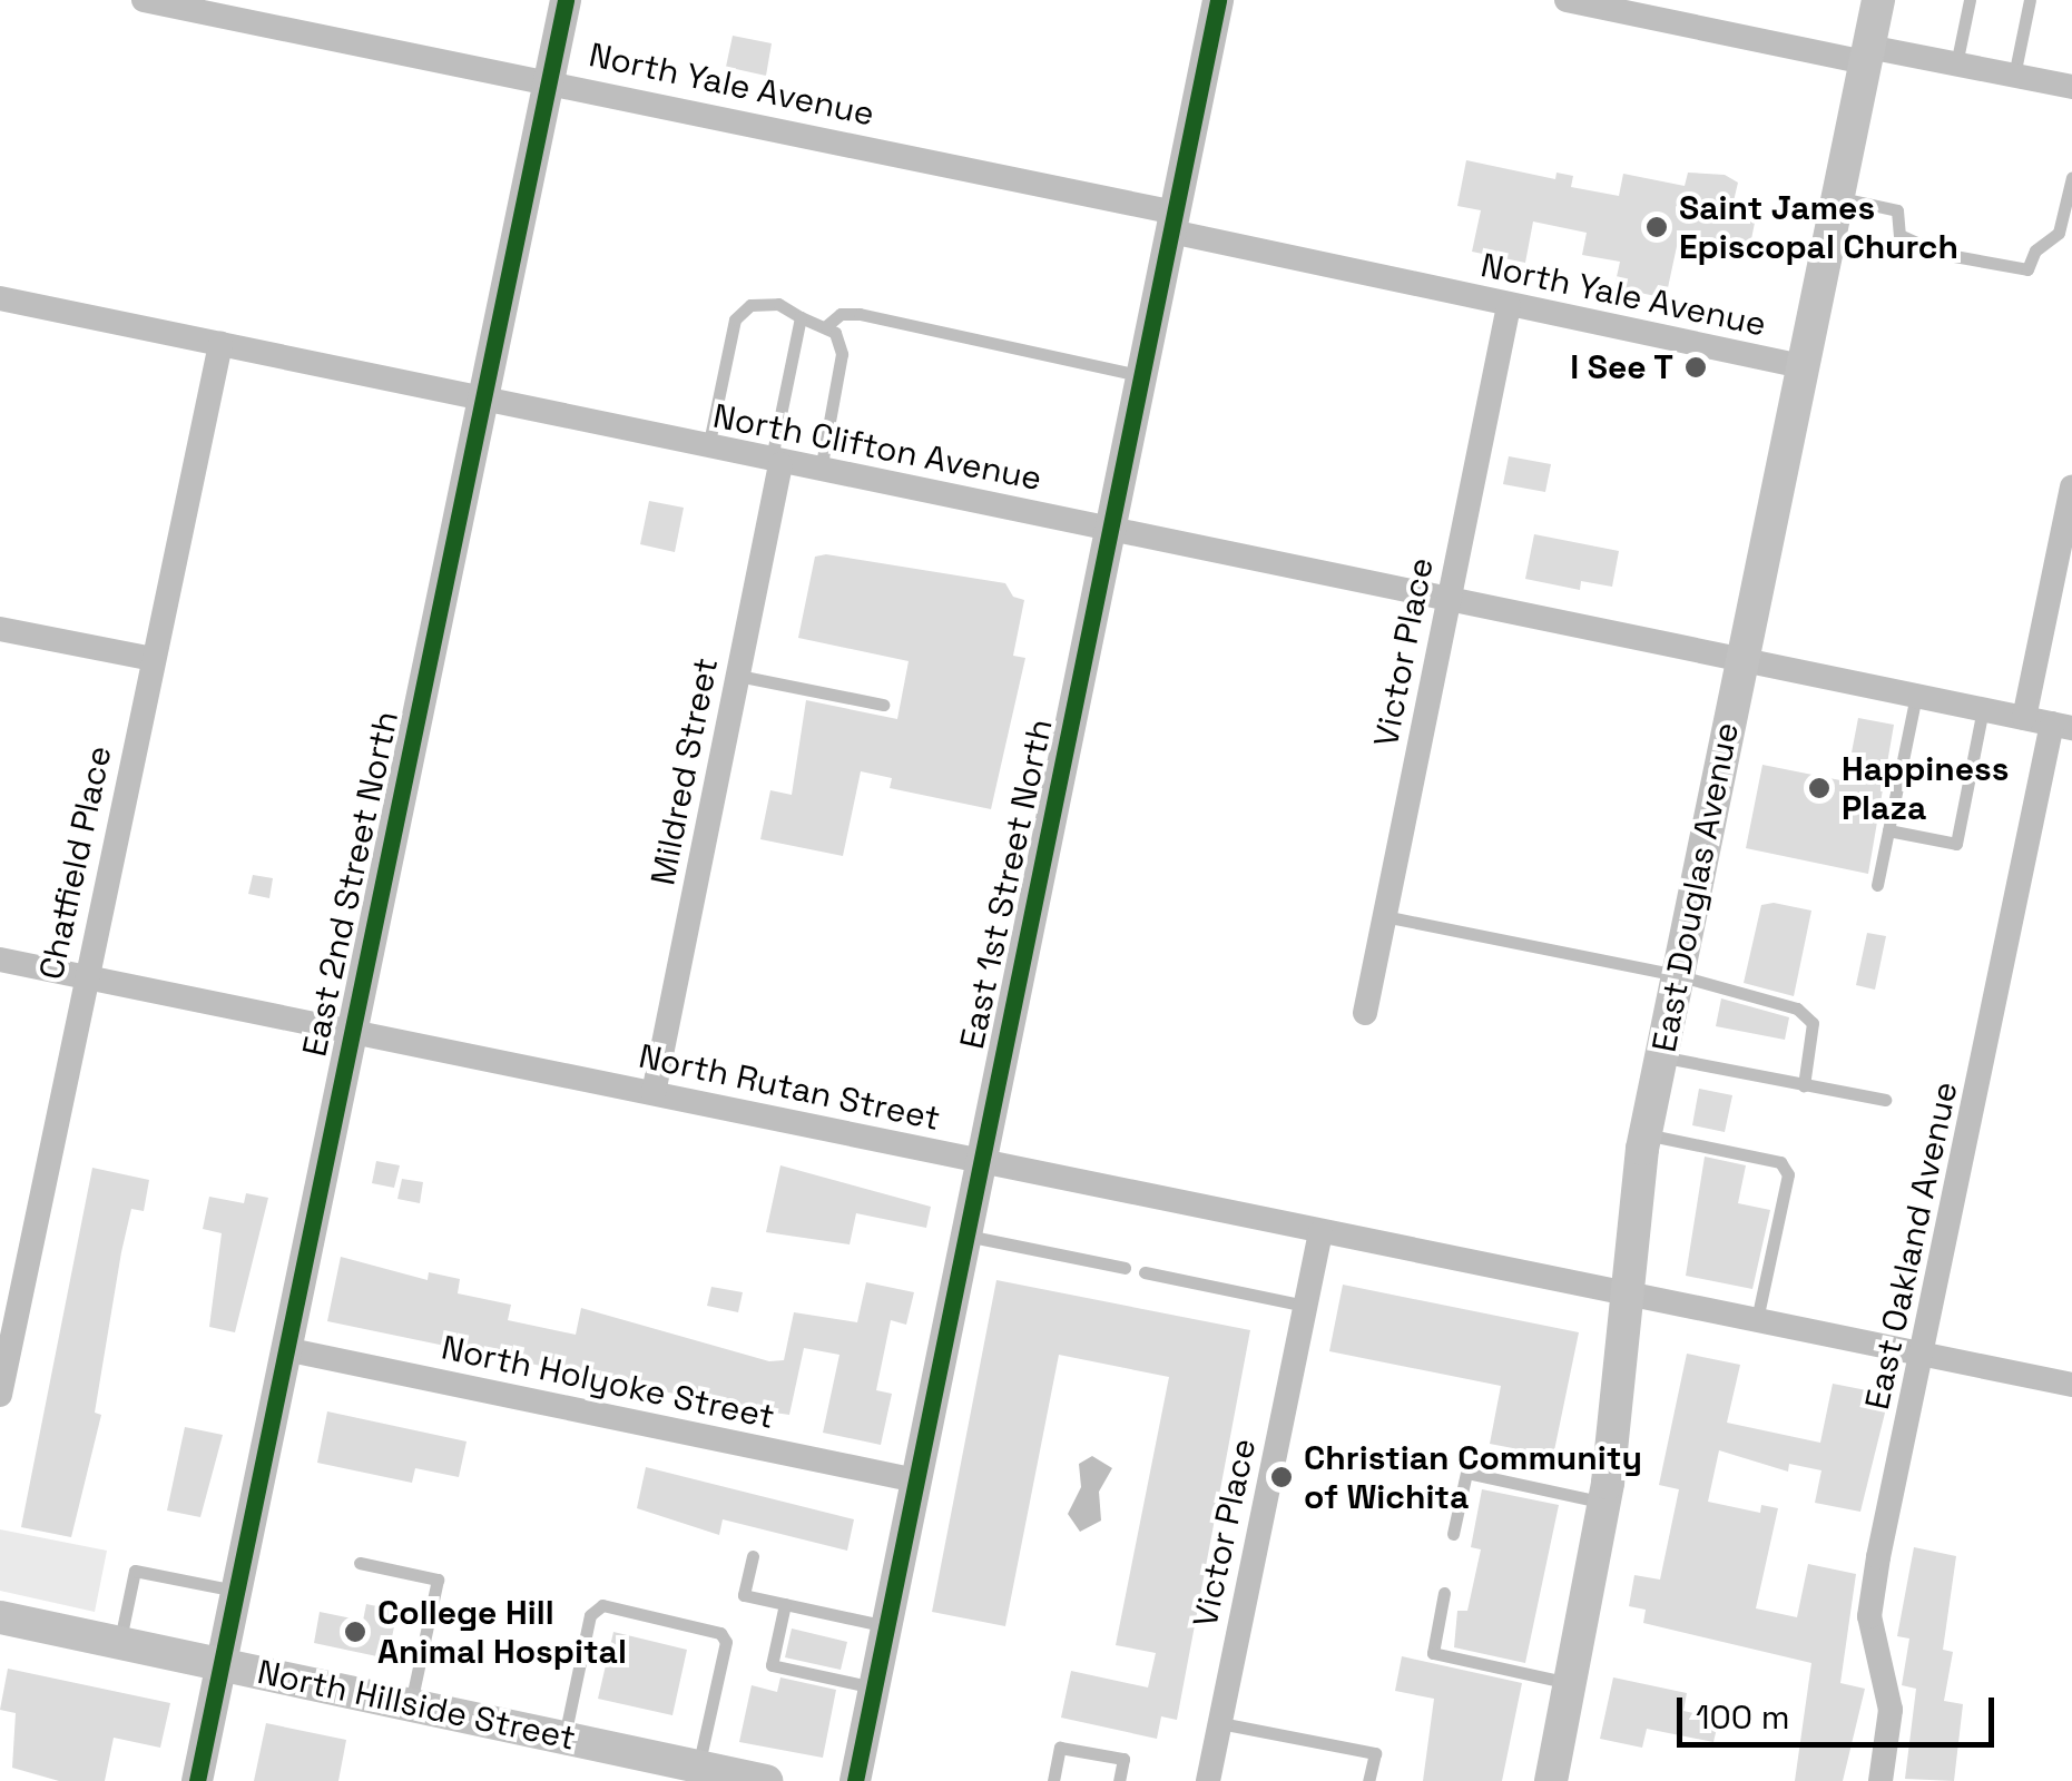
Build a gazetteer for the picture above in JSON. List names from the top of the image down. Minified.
{"streets":{"main road":["East Douglas Avenue","North Hillside Street"],"street":["North Yale Avenue","North Clifton Avenue","Victor Place","Mildred Street","Chatfield Place","East 2nd Street North","East 1st Street North","North Rutan Street","East Oakland Avenue","North Holyoke Street"]},"crossings":[["North Yale Avenue","Victor Place"],["North Yale Avenue","East 2nd Street North"],["North Yale Avenue","East 1st Street North"],["North Yale Avenue","East Douglas Avenue"],["North Clifton Avenue","Victor Place"],["North Clifton Avenue","Mildred Street"],["North Clifton Avenue","Chatfield Place"],["North Clifton Avenue","East 2nd Street North"],["North Clifton Avenue","East 1st Street North"],["North Clifton Avenue","East Douglas Avenue"],["North Clifton Avenue","East Oakland Avenue"],["Victor Place","North Rutan Street"],["Mildred Street","North Rutan Street"],["Chatfield Place","North Rutan Street"],["East 2nd Street North","North Rutan Street"],["East 2nd Street North","North Holyoke Street"],["East 2nd Street North","North Hillside Street"],["East 1st Street North","North Rutan Street"],["East 1st Street North","North Holyoke Street"],["East Douglas Avenue","North Rutan Street"],["North Rutan Street","East Oakland Avenue"]],"places":["Saint James Episcopal Church","I See T","Happiness Plaza","Christian Community of Wichita","College Hill Animal Hospital"],"scale_bar":"100 m"}
